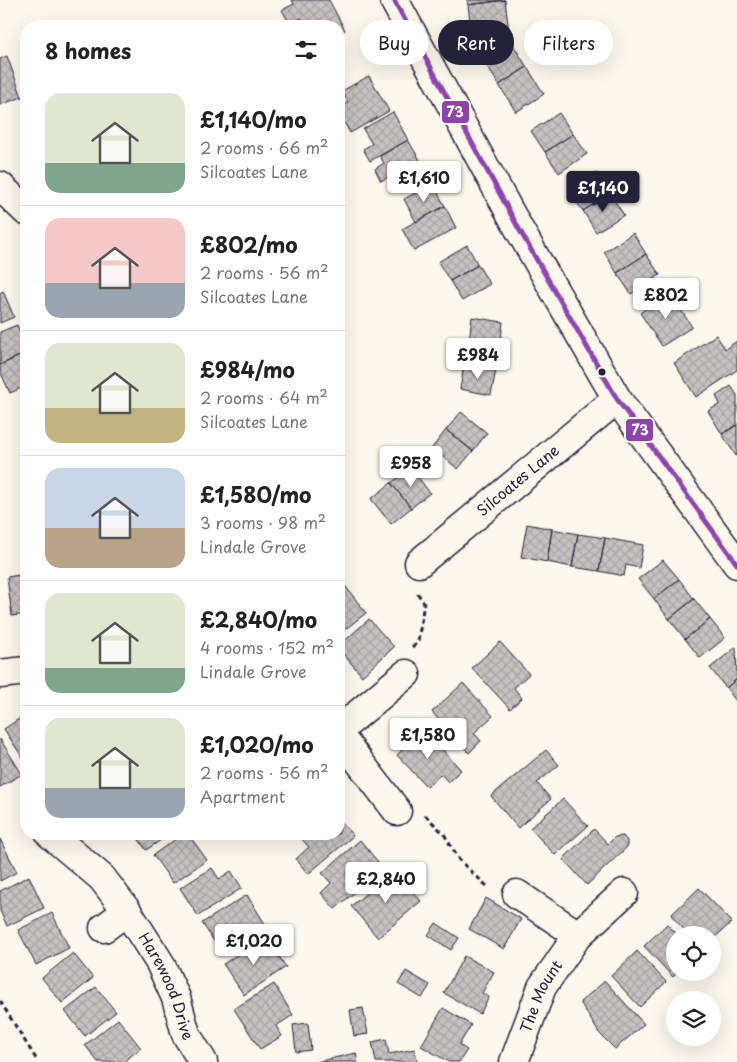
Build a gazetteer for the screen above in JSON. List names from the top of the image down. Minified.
{"streets":{"street":["Silcoates Lane","Harewood Drive","The Mount"]},"lines":["transit line 73"],"page":{"chip":["Buy","Rent","Filters"],"heading":"8 homes","list":[{"name":"£1,140/mo","note":"2 rooms · 66 m² · Silcoates Lane"},{"name":"£802/mo","note":"2 rooms · 56 m² · Silcoates Lane"},{"name":"£984/mo","note":"2 rooms · 64 m² · Silcoates Lane"},{"name":"£1,580/mo","note":"3 rooms · 98 m² · Lindale Grove"},{"name":"£2,840/mo","note":"4 rooms · 152 m² · Lindale Grove"},{"name":"£1,020/mo","note":"2 rooms · 56 m² · Apartment"}],"price":["£1,610","£1,140","£802","£984","£958","£1,580","£2,840","£1,020"]}}
